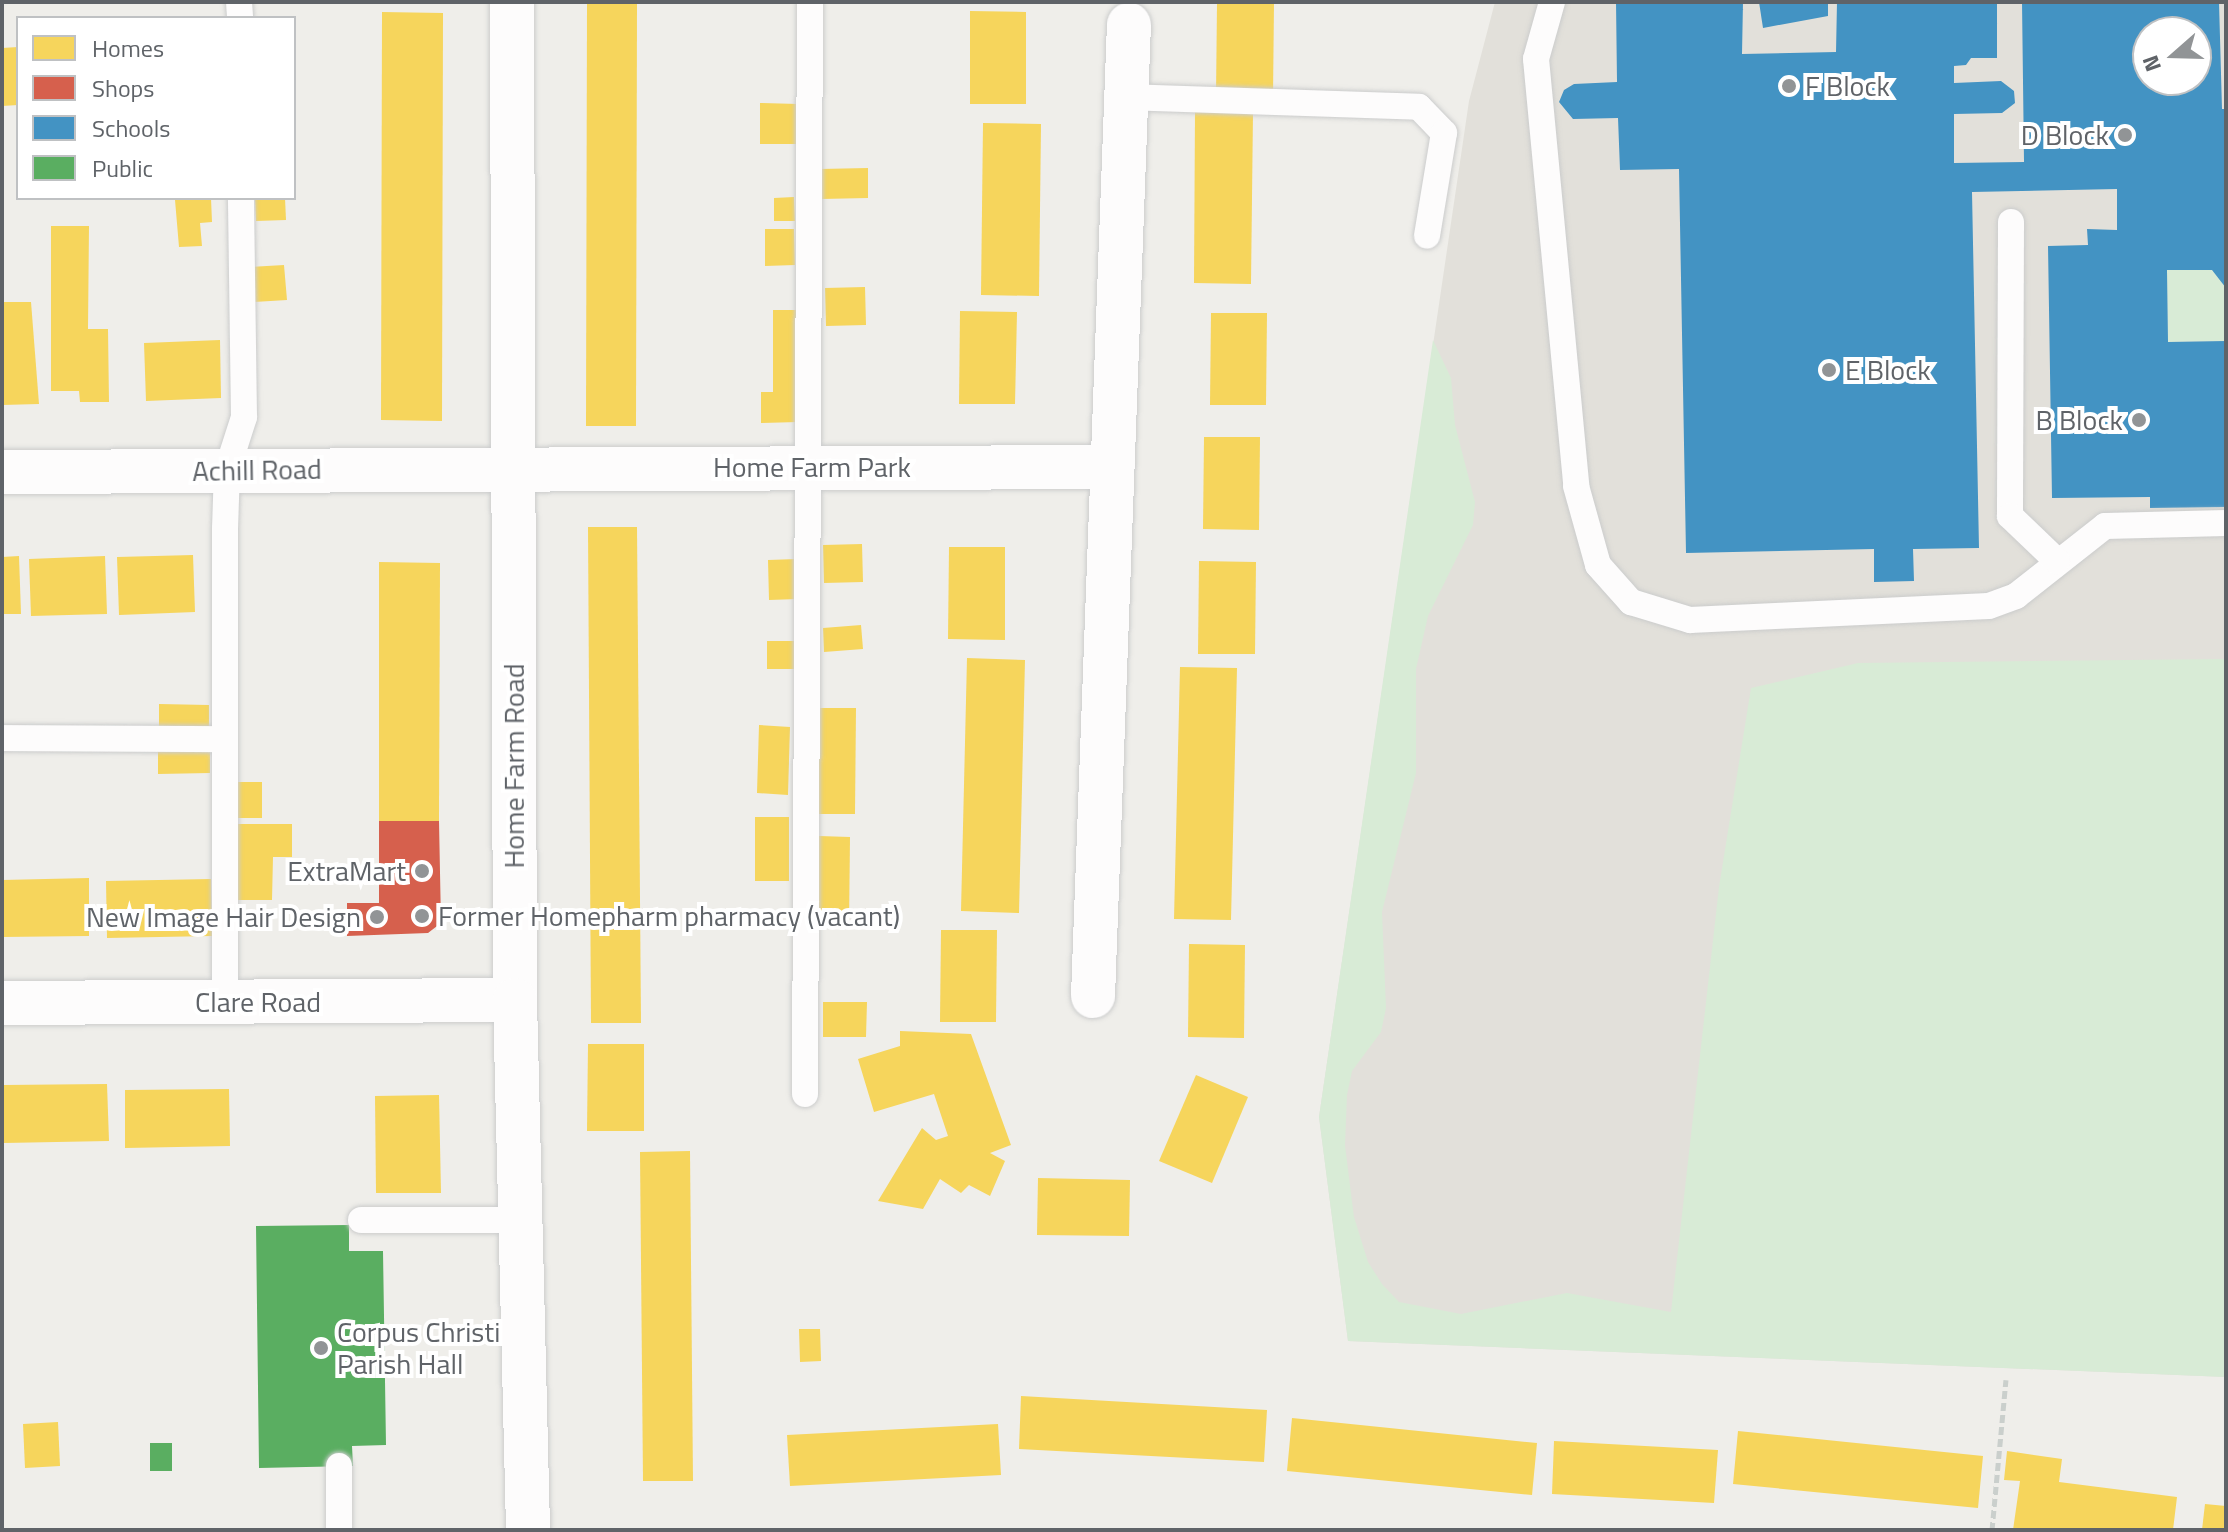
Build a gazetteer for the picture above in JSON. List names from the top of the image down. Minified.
{"streets":{"street":["Home Farm Park","Achill Road","Home Farm Road","Clare Road"]},"crossings":[["Home Farm Park","Achill Road"],["Home Farm Park","Home Farm Road"],["Achill Road","Home Farm Road"],["Home Farm Road","Clare Road"]],"places":["F Block","D Block","E Block","B Block","ExtraMart","Former Homepharm pharmacy (vacant)","New Image Hair Design","Corpus Christi Parish Hall"],"legend":["Homes","Shops","Schools","Public"],"north":"left"}
